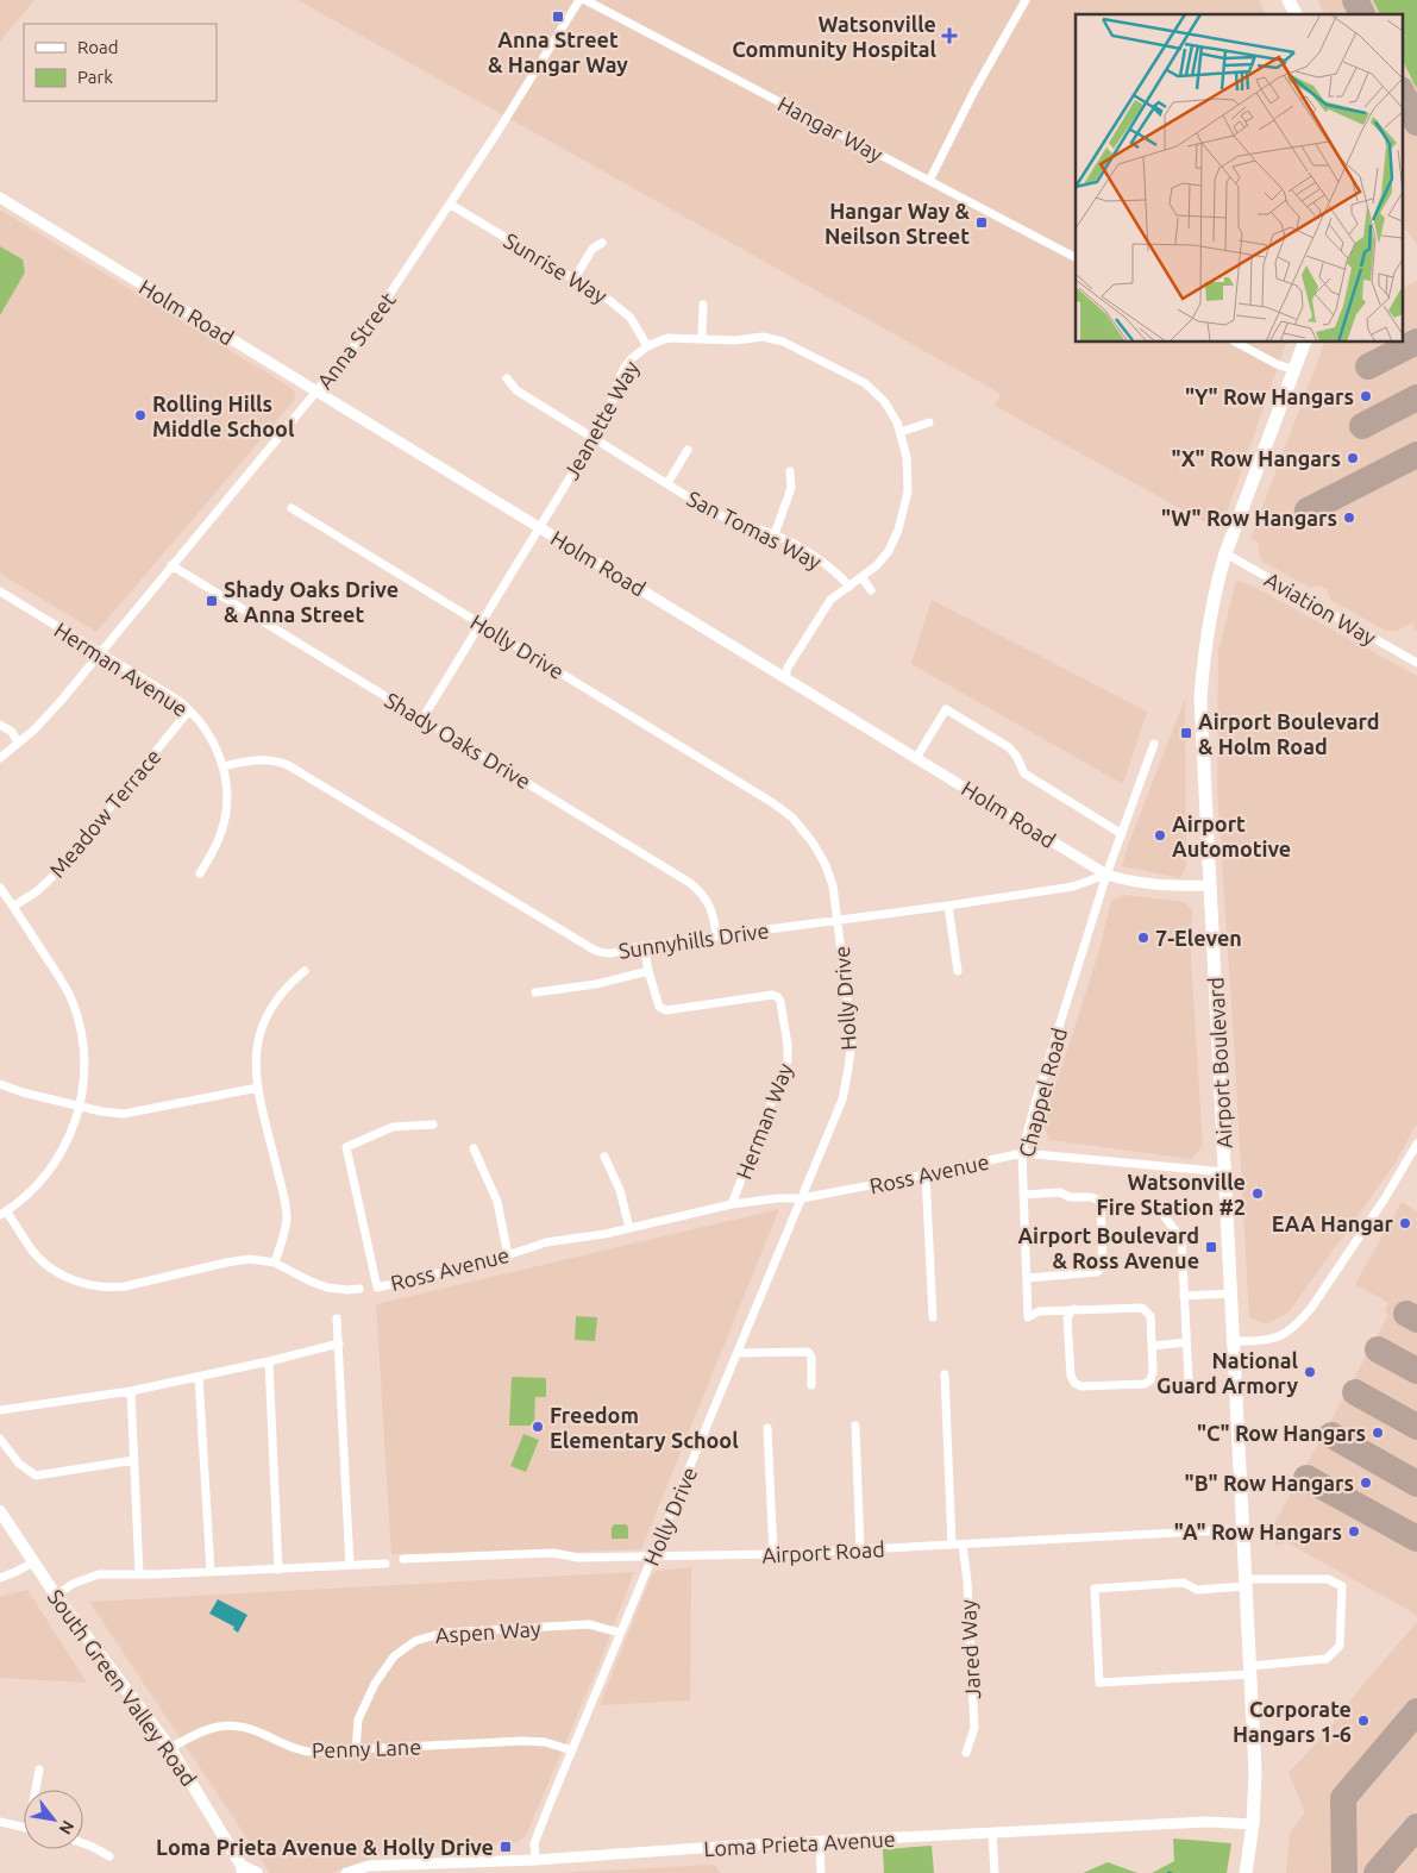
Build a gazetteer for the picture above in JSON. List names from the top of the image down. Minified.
{"streets":{"main road":["Airport Boulevard","South Green Valley Road"],"street":["Hangar Way","Sunrise Way","Holm Road","Anna Street","Jeanette Way","San Tomas Way","Aviation Way","Holly Drive","Herman Avenue","Shady Oaks Drive","Meadow Terrace","Sunnyhills Drive","Chappel Road","Herman Way","Ross Avenue","Airport Road","Aspen Way","Jared Way","Penny Lane","Loma Prieta Avenue"]},"crossings":[["Sunrise Way","Anna Street"],["Sunrise Way","Jeanette Way"],["Holm Road","Anna Street"],["Holm Road","Jeanette Way"],["Holm Road","Sunnyhills Drive"],["Holm Road","Airport Boulevard"],["Holm Road","Chappel Road"],["Anna Street","Herman Avenue"],["Anna Street","Shady Oaks Drive"],["Jeanette Way","San Tomas Way"],["Jeanette Way","Holly Drive"],["Jeanette Way","Shady Oaks Drive"],["Aviation Way","Airport Boulevard"],["Holly Drive","Sunnyhills Drive"],["Holly Drive","Ross Avenue"],["Holly Drive","Airport Road"],["Holly Drive","Aspen Way"],["Holly Drive","Penny Lane"],["Holly Drive","Loma Prieta Avenue"],["Herman Avenue","Meadow Terrace"],["Herman Avenue","Sunnyhills Drive"],["Shady Oaks Drive","Sunnyhills Drive"],["Sunnyhills Drive","Chappel Road"],["Sunnyhills Drive","Herman Way"],["Airport Boulevard","Ross Avenue"],["Airport Boulevard","Airport Road"],["Airport Boulevard","Loma Prieta Avenue"],["Chappel Road","Ross Avenue"],["Herman Way","Ross Avenue"],["Airport Road","Jared Way"],["Aspen Way","Penny Lane"],["South Green Valley Road","Penny Lane"]],"places":{"transit":["Anna Street & Hangar Way","Hangar Way & Neilson Street","Shady Oaks Drive & Anna Street","Airport Boulevard & Holm Road","Airport Boulevard & Ross Avenue","Loma Prieta Avenue & Holly Drive"],"health":["Watsonville Community Hospital"],"other":["\"Y\" Row Hangars","Rolling Hills Middle School","\"X\" Row Hangars","\"W\" Row Hangars","Airport Automotive","7-Eleven","Watsonville Fire Station #2","EAA Hangar","National Guard Armory","Freedom Elementary School","\"C\" Row Hangars","\"B\" Row Hangars","\"A\" Row Hangars","Corporate Hangars 1-6"]},"legend":["Road","Park"],"north":"bottom right"}
